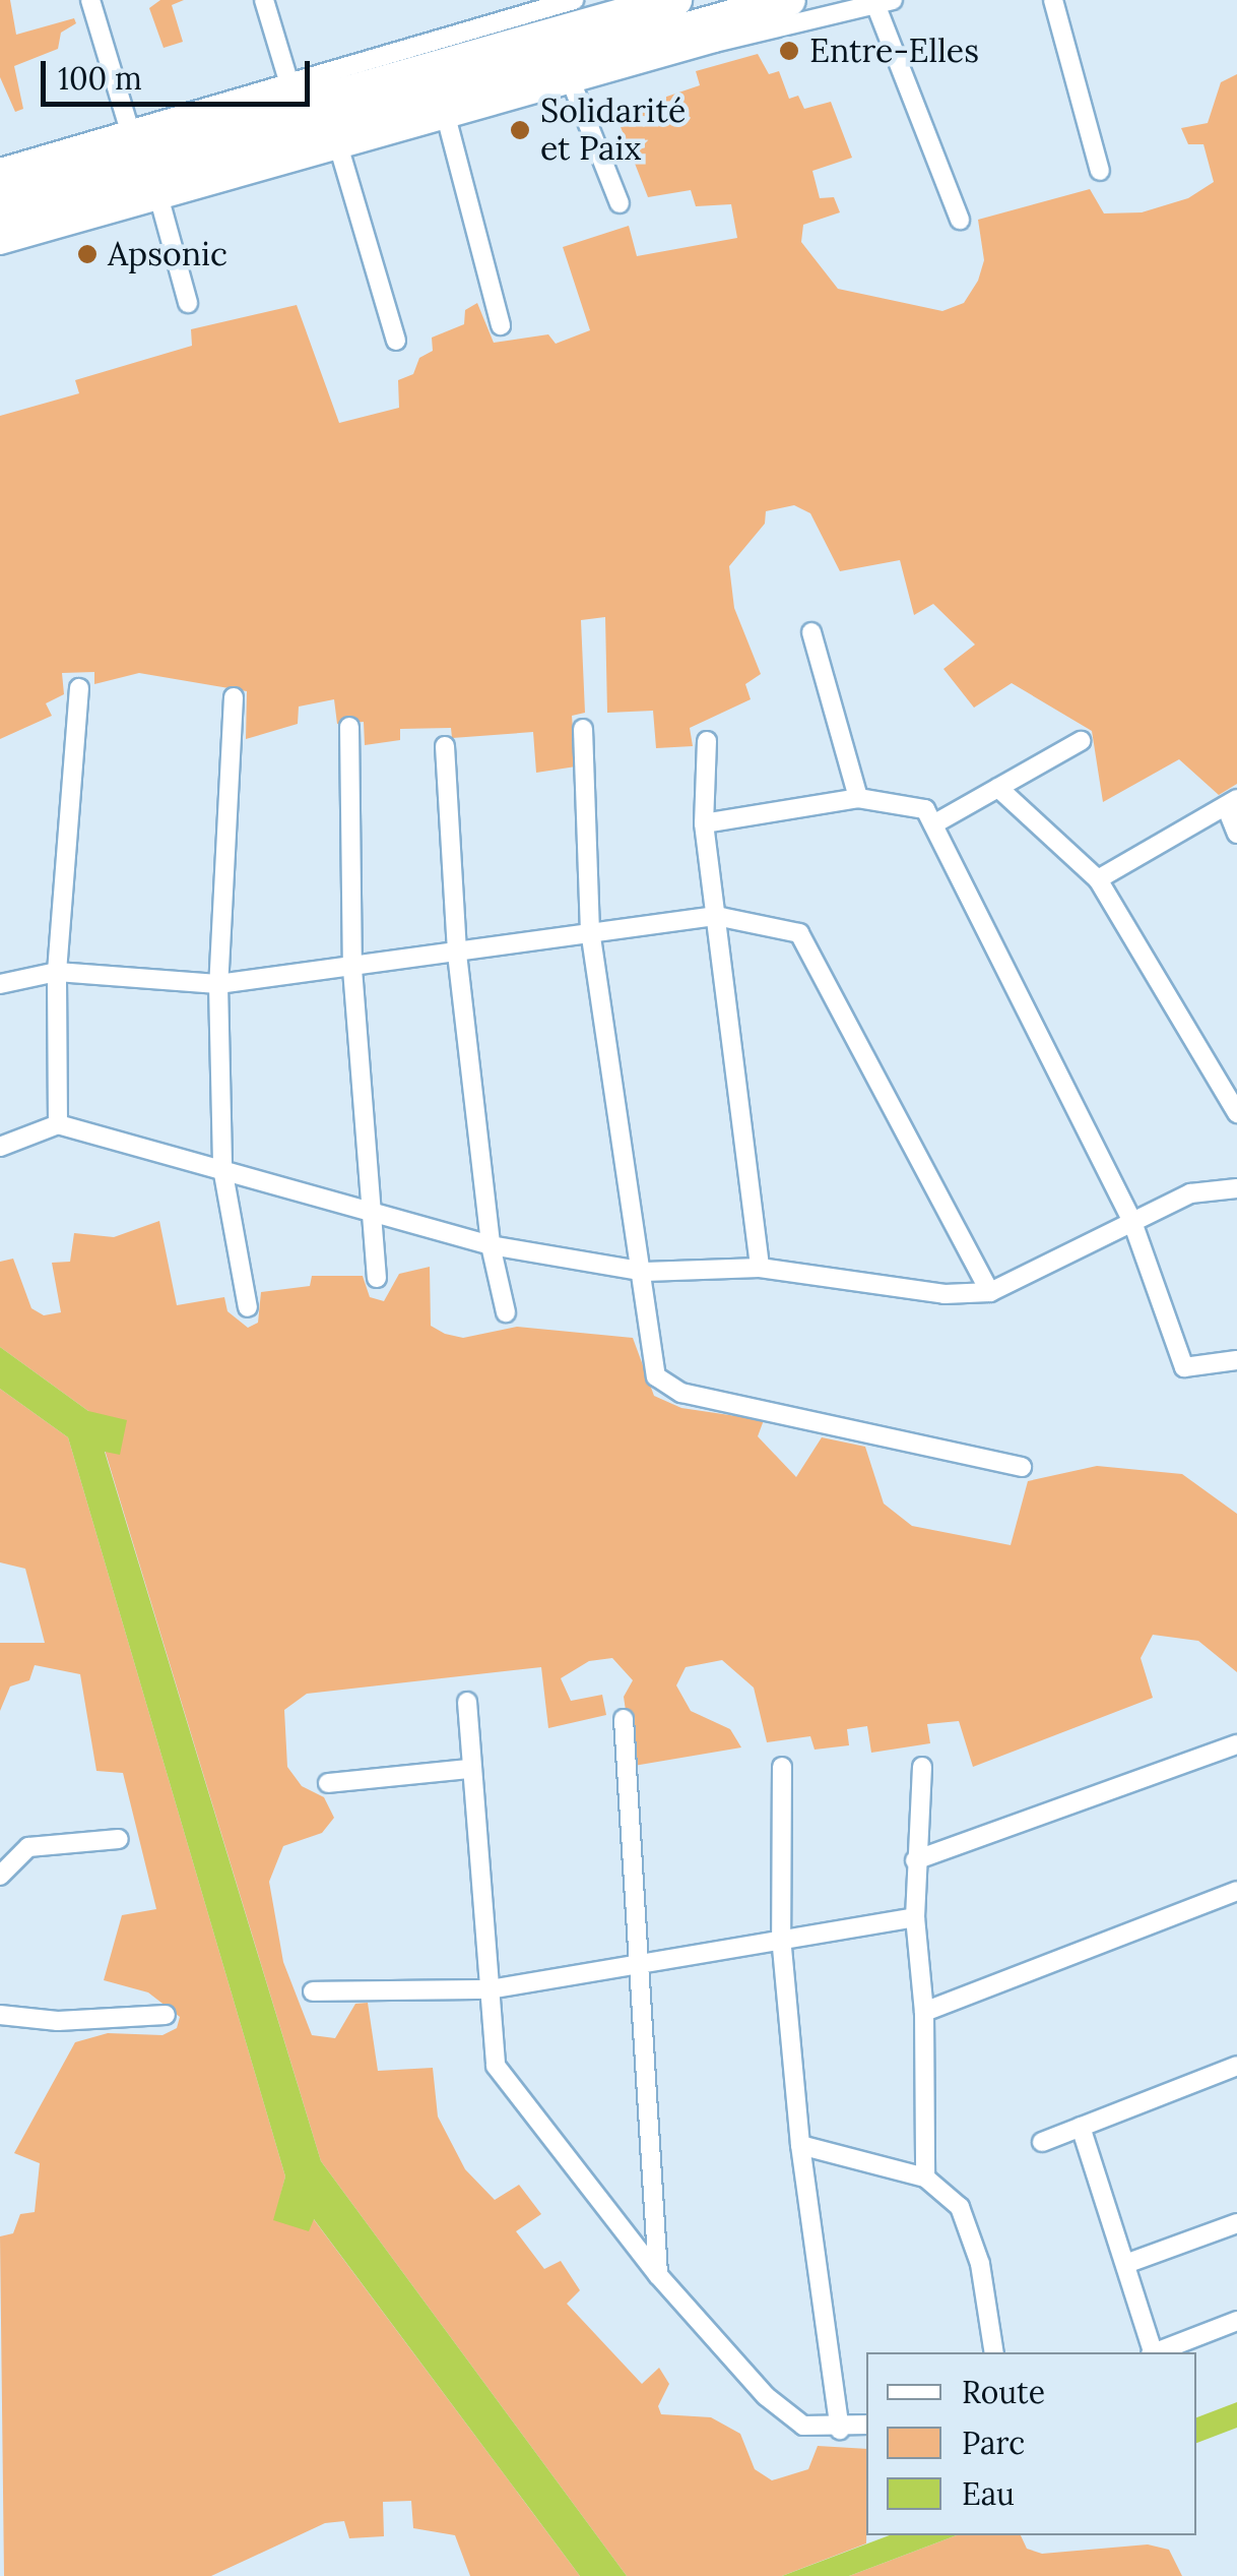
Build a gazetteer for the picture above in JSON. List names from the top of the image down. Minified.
{"places":["Entre-Elles","Solidarité et Paix","Apsonic"],"legend":["Route","Parc","Eau"],"scale_bar":"100 m"}
